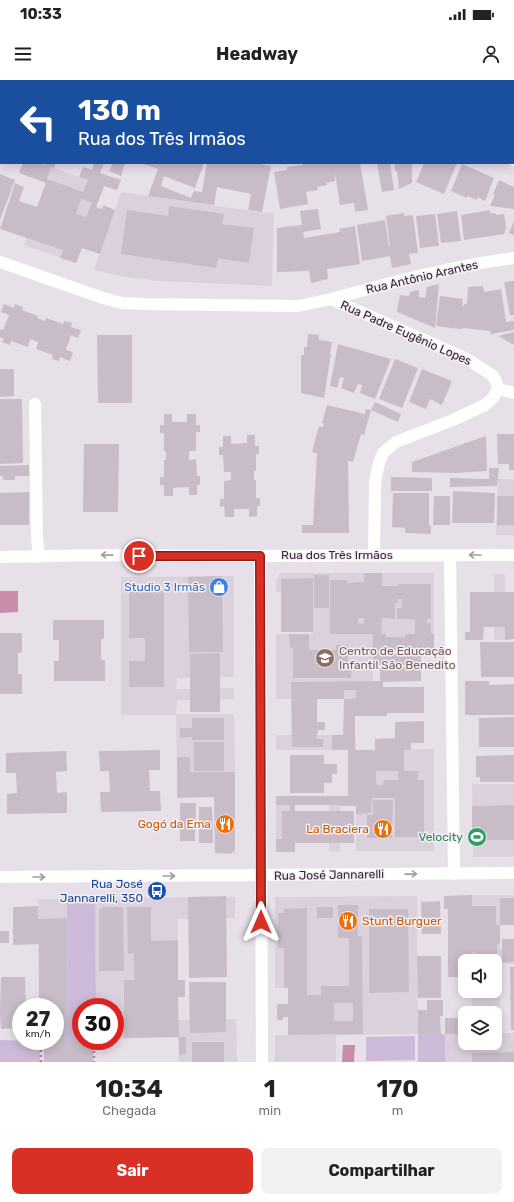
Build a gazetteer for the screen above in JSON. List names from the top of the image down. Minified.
{"streets":{"street":["Rua Antônio Arantes","Rua Padre Eugênio Lopes","Rua dos Três Irmãos","Rua José Jannarelli"]},"crossings":[["Rua Antônio Arantes","Rua Padre Eugênio Lopes"]],"one_way":["Rua dos Três Irmãos","Rua José Jannarelli"],"places":{"shop":["Studio 3 Irmãs"],"school or university":["Centro de Educação Infantil São Benedito"],"restaurant":["Gogó da Ema","La Braciera","Stunt Burguer"],"sports":["Velocity"],"bus stop":["Rua José Jannarelli, 350"]},"page":{"status":"10:33","header":"Headway","turn":["130 m","Rua dos Três Irmãos"],"speed":"27 km/h","limit":"30","eta":["10:34","Chegada","1","min","170","m"],"buttons":["Sair","Compartilhar"]}}
